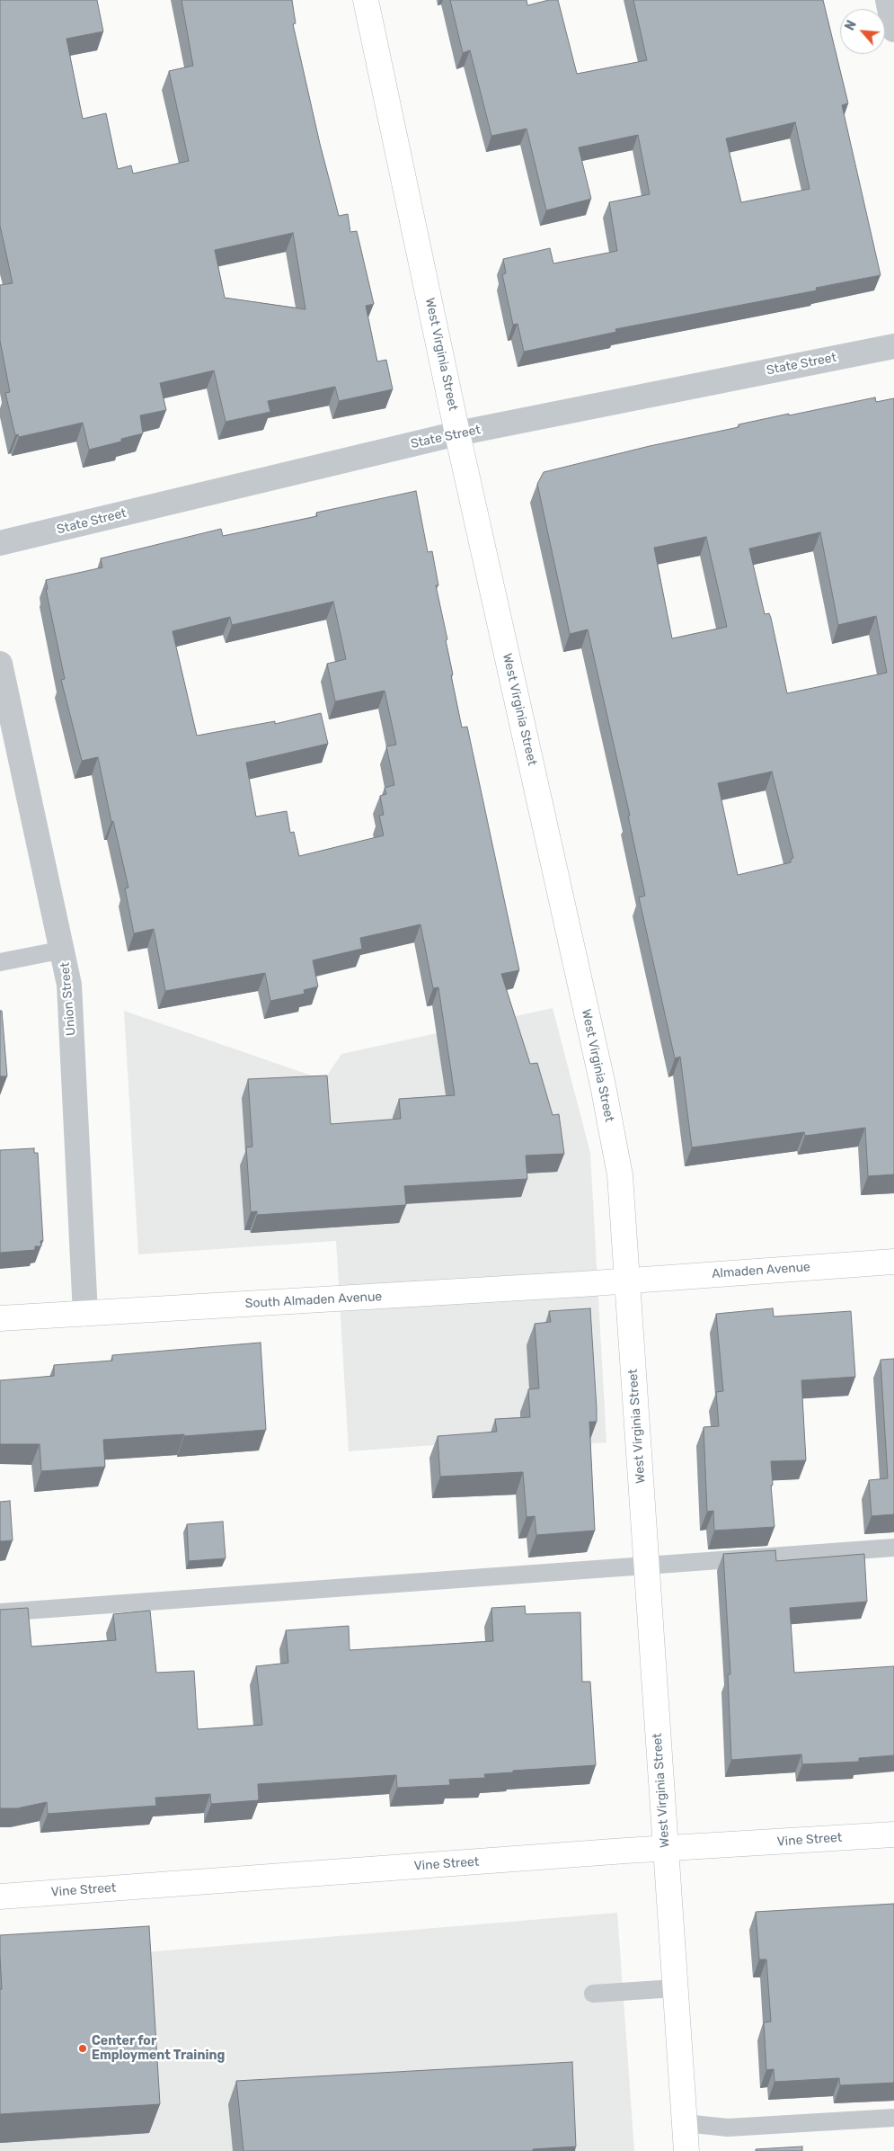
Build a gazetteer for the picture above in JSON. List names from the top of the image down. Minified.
{"streets":{"street":["West Virginia Street","State Street","Union Street","Almaden Avenue","South Almaden Avenue","Vine Street"]},"crossings":[["West Virginia Street","State Street"],["West Virginia Street","Almaden Avenue"],["West Virginia Street","South Almaden Avenue"],["West Virginia Street","Vine Street"],["Union Street","South Almaden Avenue"],["Almaden Avenue","South Almaden Avenue"]],"places":["Center for Employment Training"],"north":"top left"}
